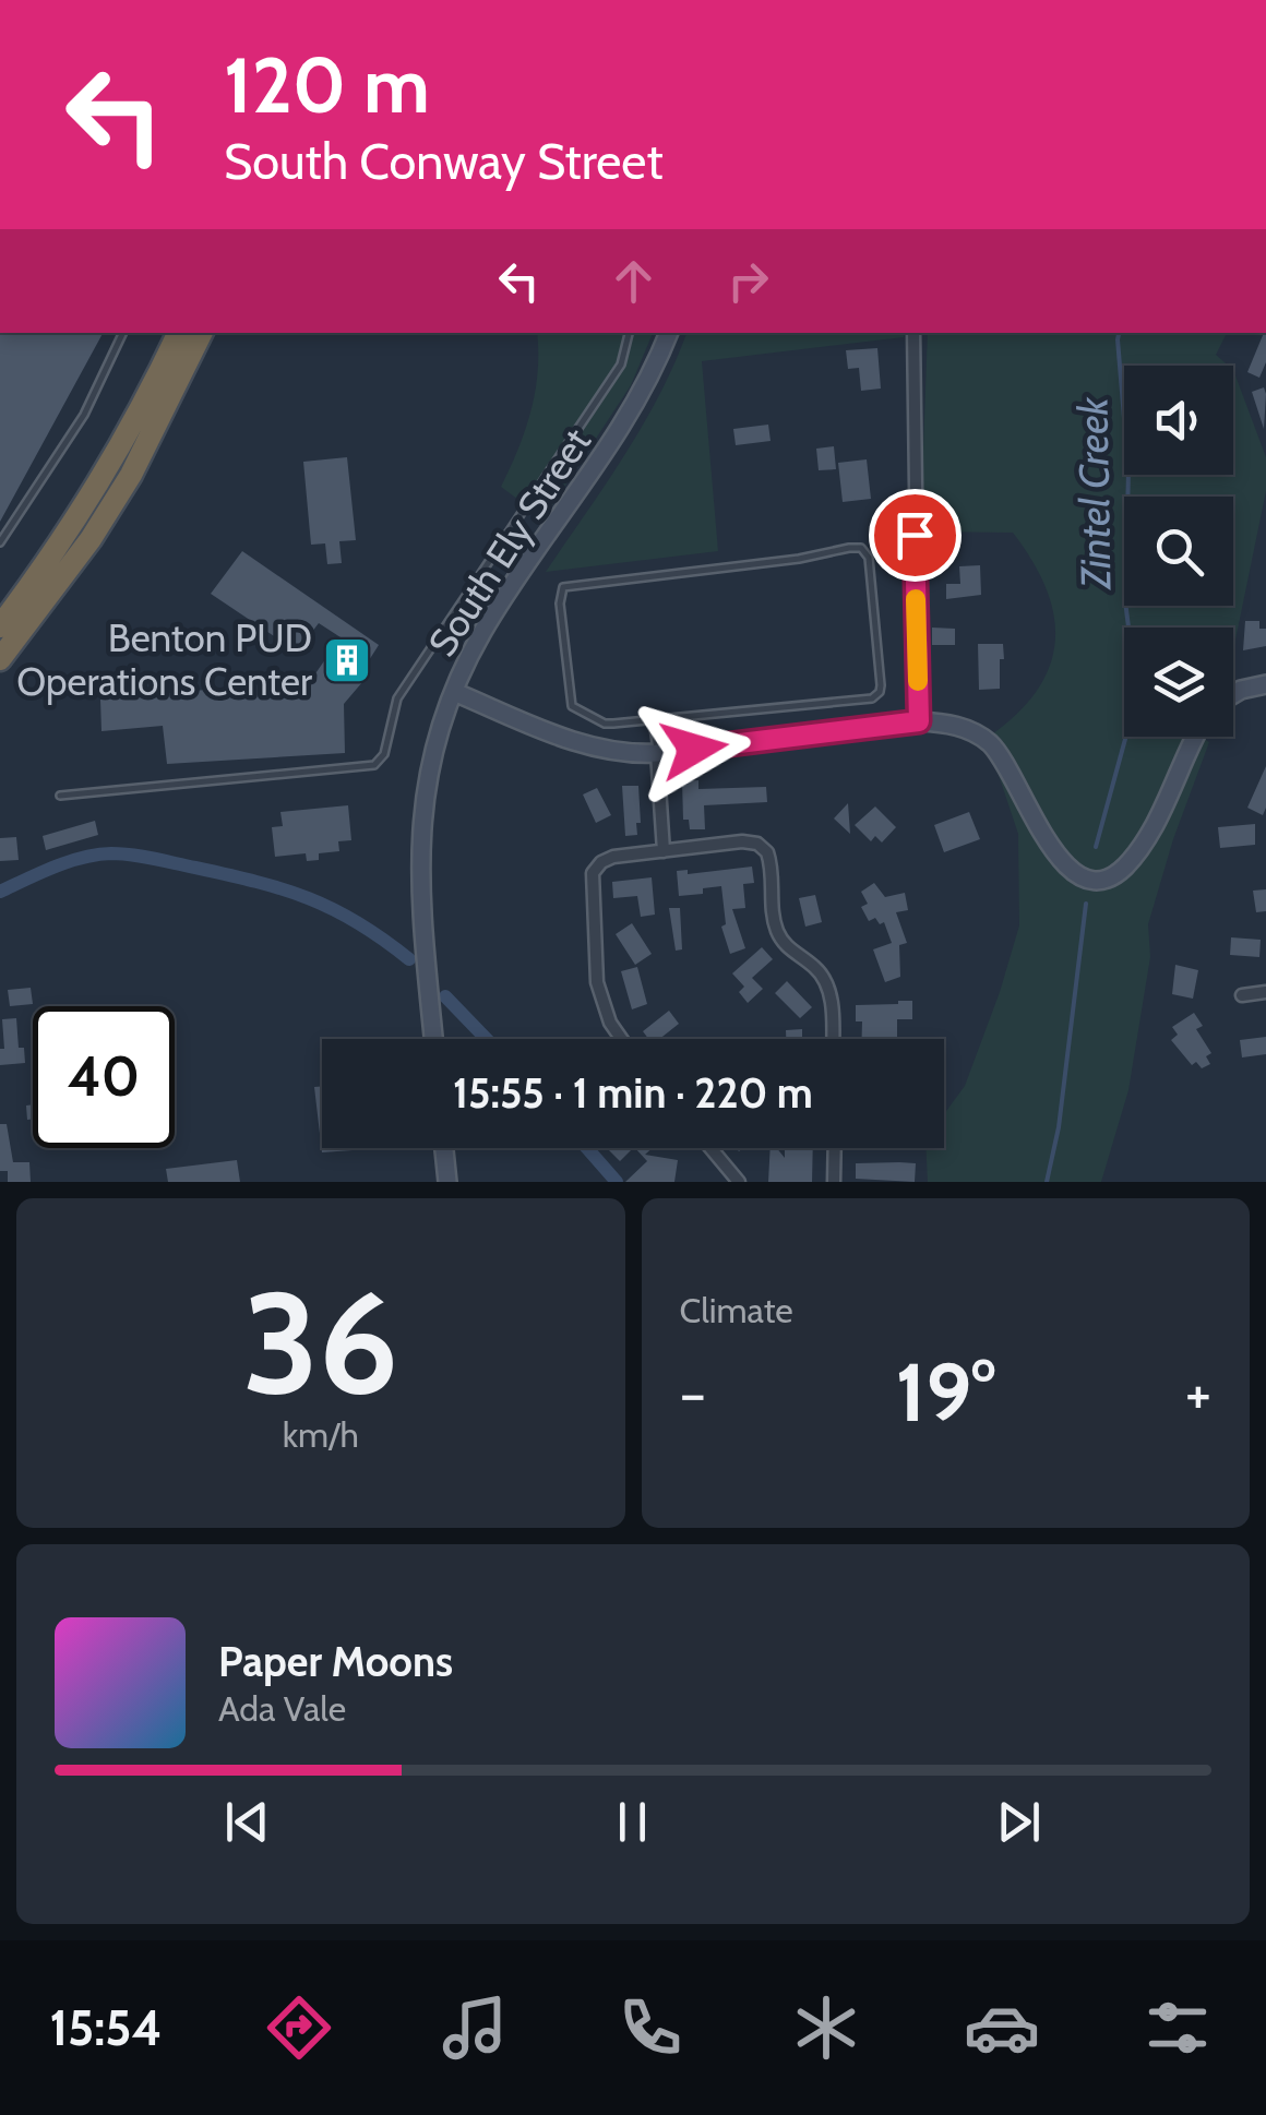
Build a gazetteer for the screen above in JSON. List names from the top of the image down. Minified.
{"streets":{"street":["South Ely Street"]},"water":["Zintel Creek"],"places":{"building":["Benton PUD Operations Center"]},"page":{"turn":["120 m","South Conway Street"],"limit":"40","trip":"15:55 · 1 min · 220 m","tile":[["36","km/h"],"Climate"],"heat":["−","19°","+"],"song":["Paper Moons","Ada Vale"],"tabs":"15:54"}}
